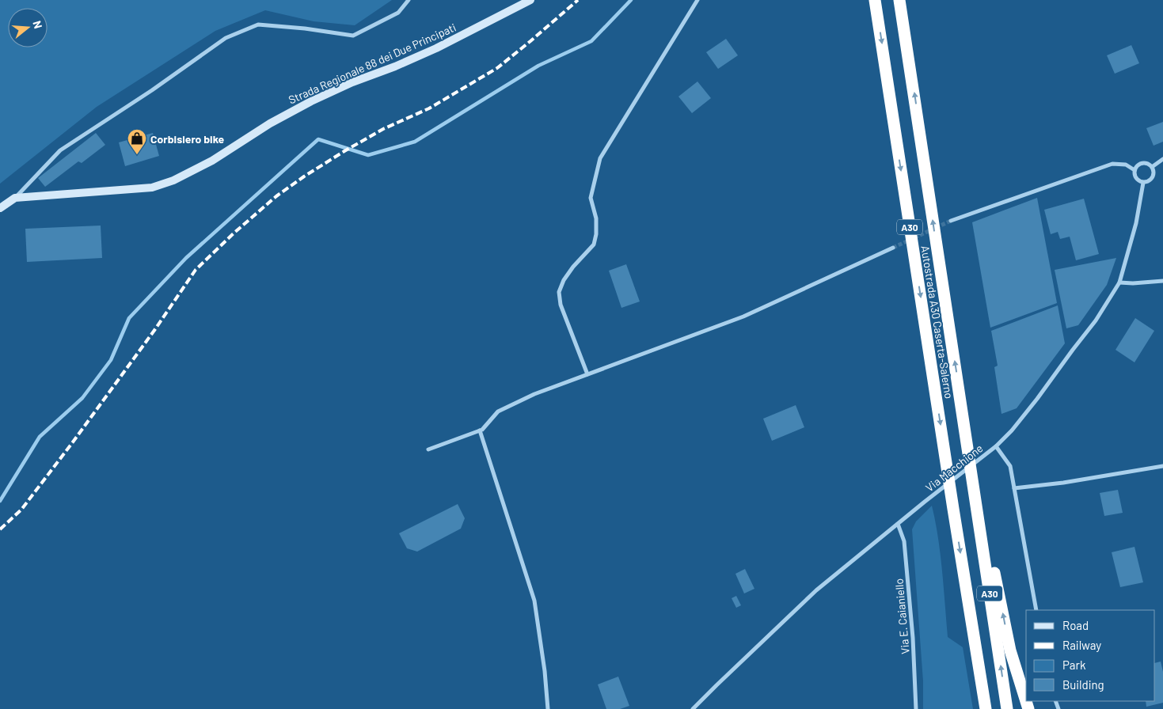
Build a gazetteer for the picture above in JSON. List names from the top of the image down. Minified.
{"streets":{"highway":["A30","Autostrada A30 Caserta-Salerno"],"main road":["Strada Regionale 88 dei Due Principati"],"street":["Via Macchione","Via E. Caianiello"]},"crossings":[["A30","Autostrada A30 Caserta-Salerno"],["Via Macchione","Via E. Caianiello"]],"places":{"shop":["Corbisiero bike"]},"legend":["Road","Railway","Park","Building"],"north":"right"}
